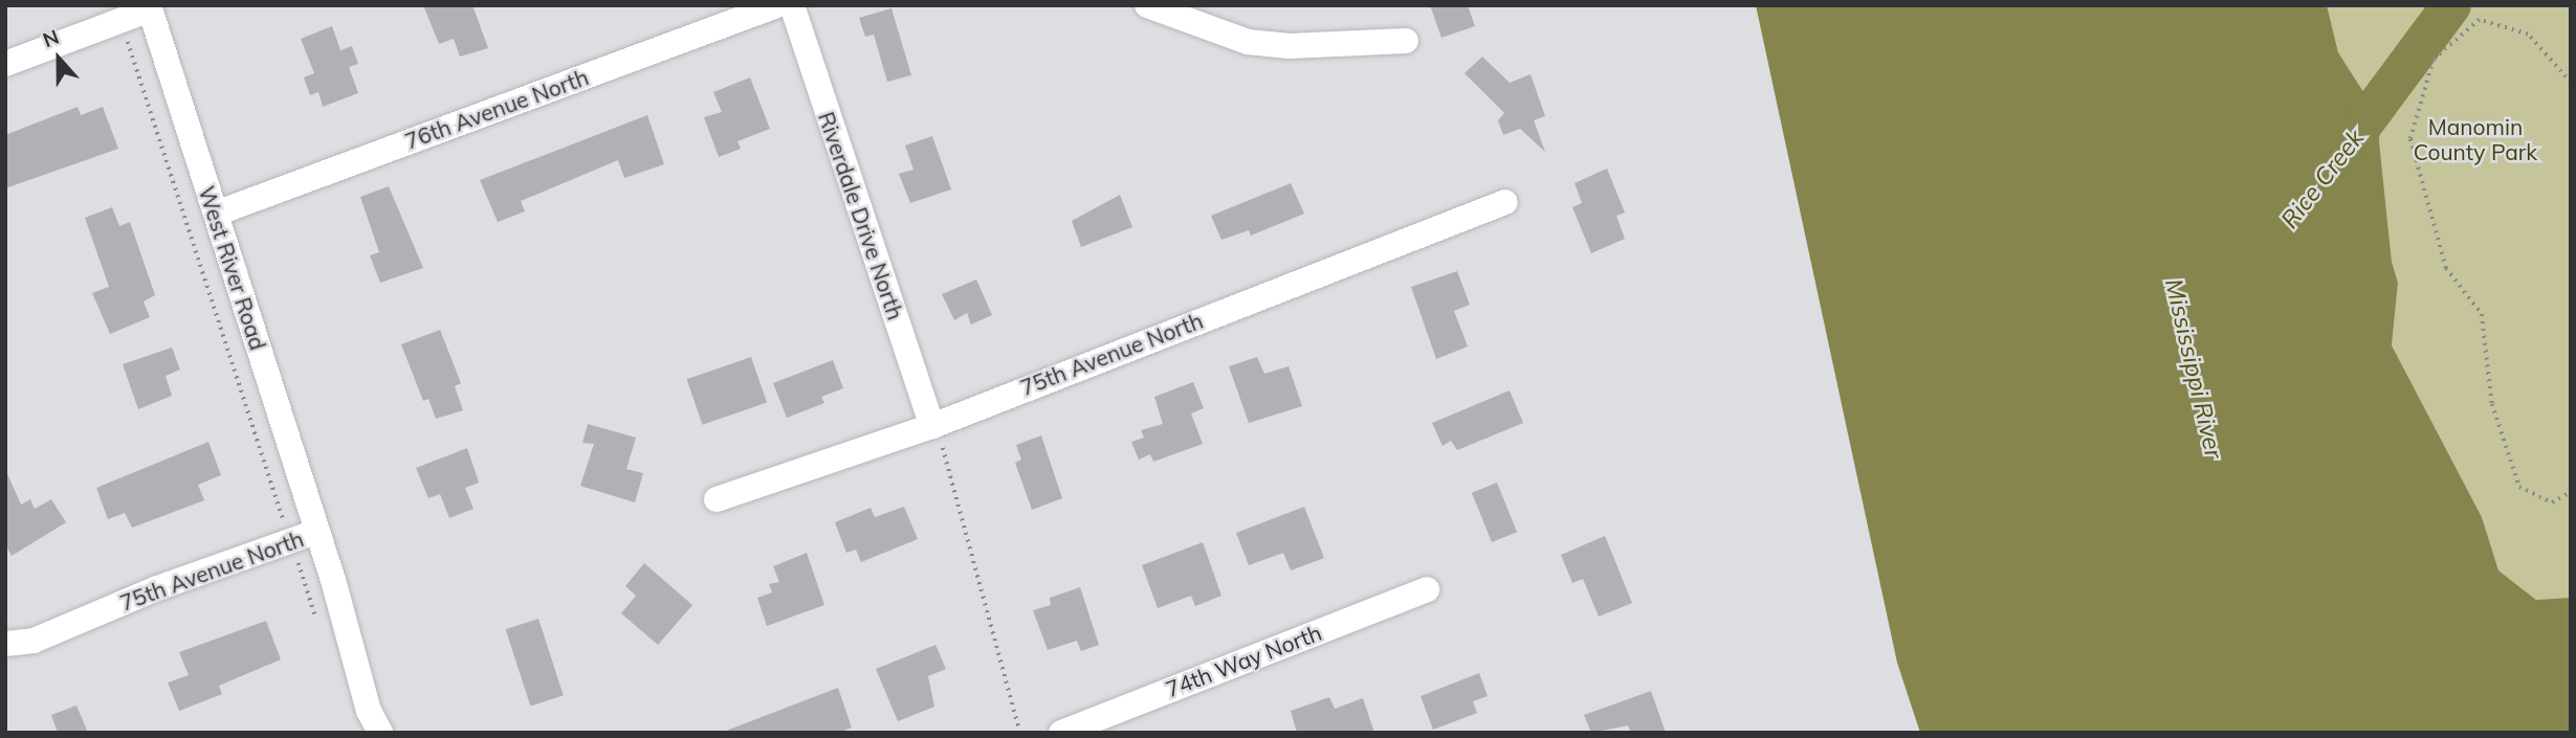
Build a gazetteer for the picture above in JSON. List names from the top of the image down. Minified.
{"streets":{"street":["76th Avenue North","Riverdale Drive North","West River Road","75th Avenue North","74th Way North"]},"crossings":[["76th Avenue North","West River Road"],["Riverdale Drive North","75th Avenue North"],["West River Road","75th Avenue North"]],"water":["Rice Creek","Mississippi River"],"parks":["Manomin County Park"],"north":"top"}
